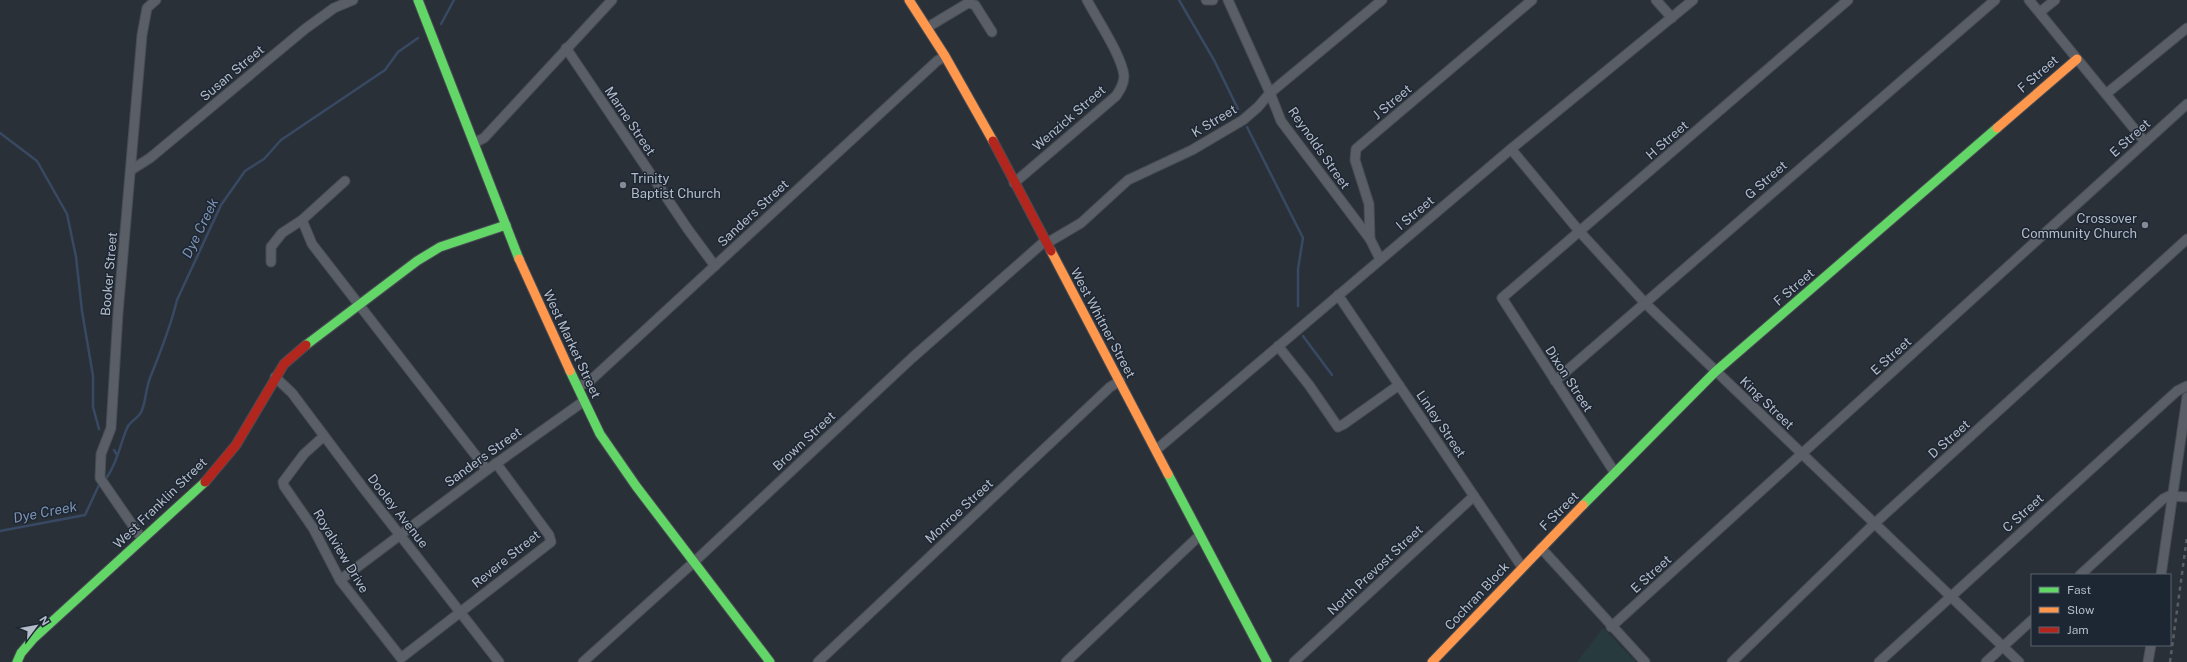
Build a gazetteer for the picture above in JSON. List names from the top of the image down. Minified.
{"streets":{"street":["Susan Street","F Street","J Street","Wenzick Street","Marne Street","K Street","E Street","H Street","Reynolds Street","G Street","Sanders Street","I Street","Booker Street","West Whitner Street","West Market Street","Dixon Street","King Street","Linley Street","D Street","Brown Street","West Franklin Street","Dooley Avenue","Monroe Street","C Street","Royalview Drive","Revere Street","North Prevost Street","Cochran Block"]},"crossings":[["Susan Street","Booker Street"],["F Street","Dixon Street"],["F Street","King Street"],["F Street","Cochran Block"],["J Street","Reynolds Street"],["J Street","I Street"],["Wenzick Street","West Whitner Street"],["Marne Street","Sanders Street"],["K Street","Reynolds Street"],["K Street","West Whitner Street"],["K Street","Brown Street"],["E Street","King Street"],["H Street","Dixon Street"],["H Street","King Street"],["G Street","Dixon Street"],["G Street","King Street"],["Sanders Street","West Whitner Street"],["Sanders Street","West Market Street"],["Sanders Street","Dooley Avenue"],["Sanders Street","Royalview Drive"],["Sanders Street","Revere Street"],["I Street","West Whitner Street"],["I Street","King Street"],["I Street","Linley Street"],["Booker Street","West Franklin Street"],["West Whitner Street","Brown Street"],["West Whitner Street","Monroe Street"],["West Market Street","Brown Street"],["West Market Street","West Franklin Street"],["King Street","D Street"],["King Street","C Street"],["Linley Street","North Prevost Street"],["Linley Street","Cochran Block"],["West Franklin Street","Dooley Avenue"],["Dooley Avenue","Royalview Drive"],["Dooley Avenue","Revere Street"],["Royalview Drive","Revere Street"]],"water":["Dye Creek"],"places":["Trinity Baptist Church","Crossover Community Church"],"legend":["Fast","Slow","Jam"],"north":"top right"}
